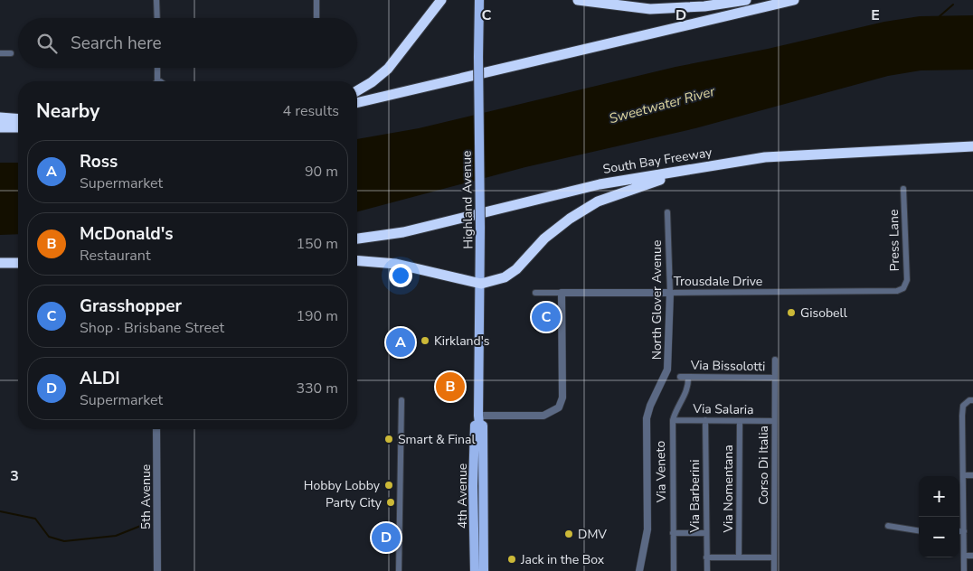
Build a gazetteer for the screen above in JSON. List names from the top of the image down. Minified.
{"streets":{"highway":["South Bay Freeway"],"main road":["Highland Avenue","4th Avenue"],"street":["Press Lane","Trousdale Drive","North Glover Avenue","Via Bissolotti","Via Salaria","Corso Di Italia","Via Veneto","Via Nomentana","Via Barberini","5th Avenue"]},"crossings":[["Highland Avenue","4th Avenue"],["Press Lane","Trousdale Drive"],["Trousdale Drive","North Glover Avenue"],["Via Bissolotti","Corso Di Italia"],["Via Bissolotti","Via Veneto"],["Via Salaria","Corso Di Italia"],["Via Salaria","Via Veneto"],["Via Salaria","Via Nomentana"],["Via Salaria","Via Barberini"]],"water":["Sweetwater River"],"places":["Gisobell","Kirkland's","Smart & Final","Hobby Lobby","Party City","DMV","Jack in the Box"],"page":{"search":"Search here","heading":["Nearby","4 results"],"list":[{"mark":"A","name":"Ross","note":"Supermarket","value":"90 m"},{"mark":"B","name":"McDonald's","note":"Restaurant","value":"150 m"},{"mark":"C","name":"Grasshopper","note":"Shop · Brisbane Street","value":"190 m"},{"mark":"D","name":"ALDI","note":"Supermarket","value":"330 m"}],"pins":["C","A","B","D"],"map_buttons":["+","−"]},"grid":{"columns":["C","D","E"],"rows":["3"]}}
